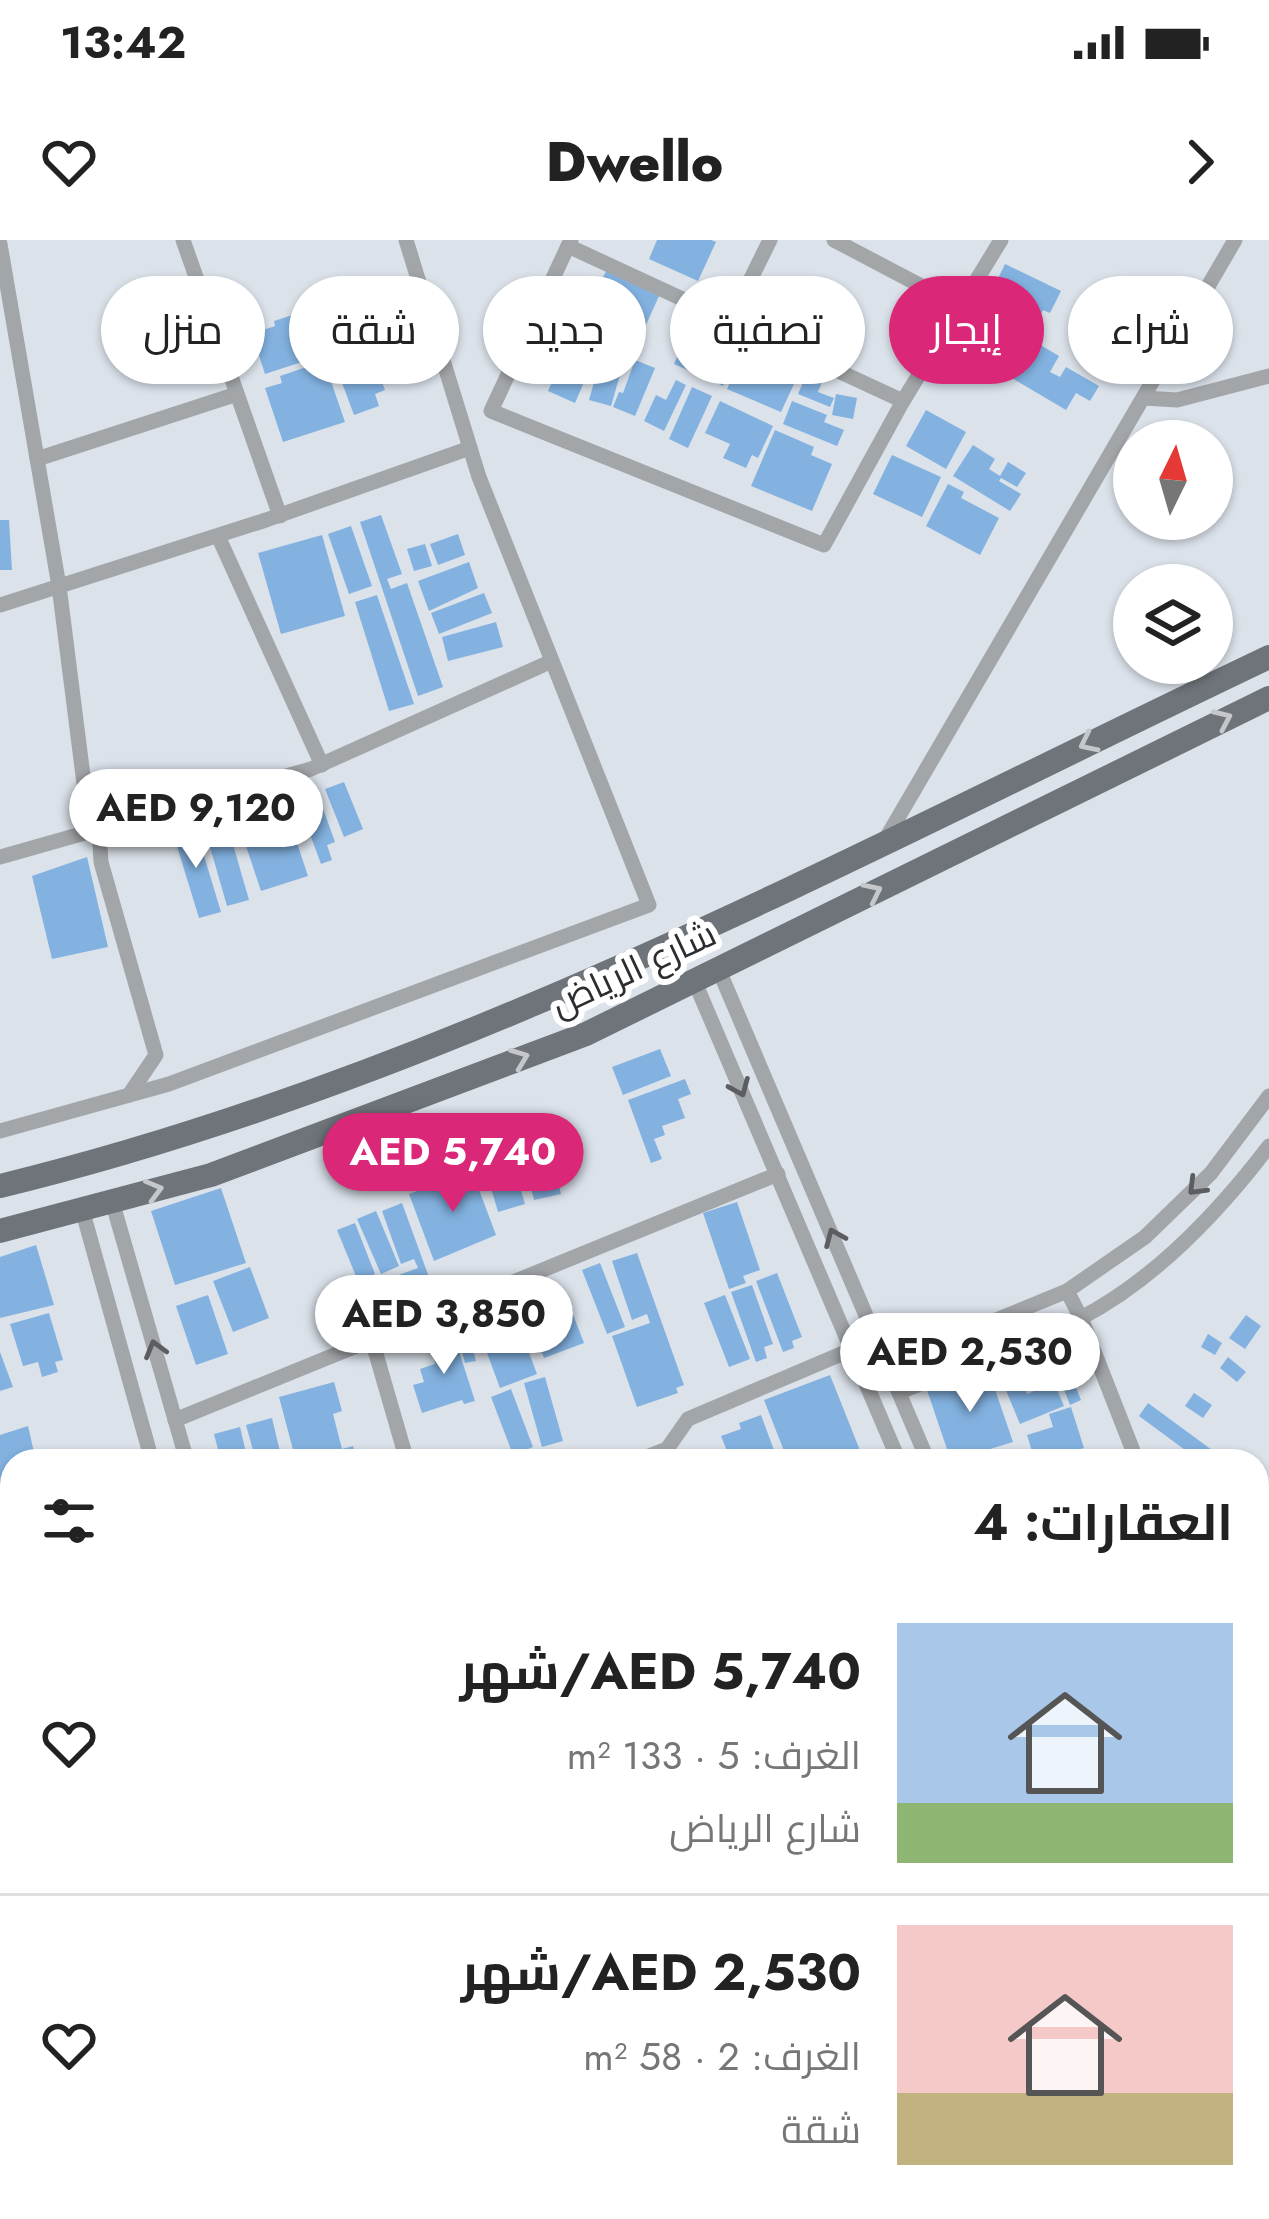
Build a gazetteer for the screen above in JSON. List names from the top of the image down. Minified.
{"streets":{"main road":["شارع الرياض"]},"north":"top","page":{"status":"13:42","header":"Dwello","chip":["شراء","إيجار","تصفية","جديد","شقة","منزل"],"price":["AED 9,120","AED 5,740","AED 3,850","AED 2,530"],"heading":"العقارات: 4","list":[{"name":"AED 5,740/شهر","note":"الغرف: 5 · 133 m² · شارع الرياض"},{"name":"AED 2,530/شهر","note":"الغرف: 2 · 58 m² · شقة"}]}}
